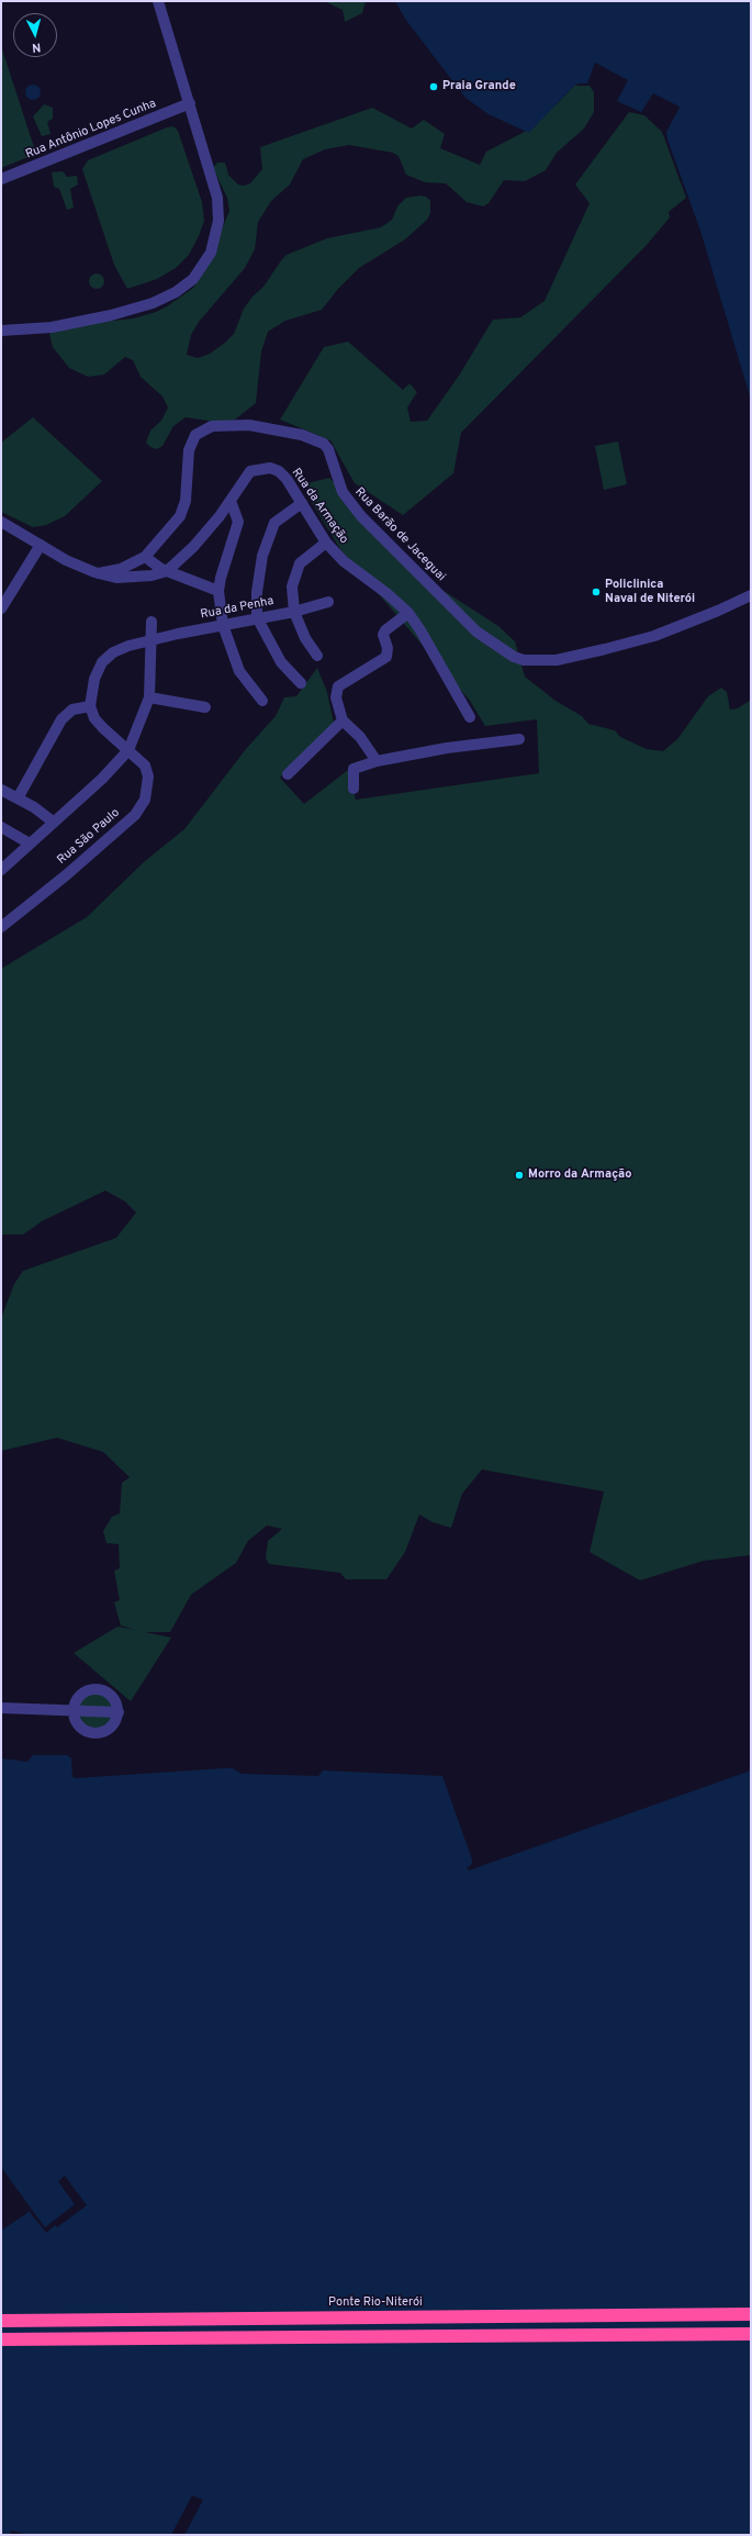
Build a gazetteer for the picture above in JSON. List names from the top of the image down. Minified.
{"streets":{"highway":["Ponte Rio-Niterói"],"street":["Rua Antônio Lopes Cunha","Rua da Armação","Rua Barão de Jaceguai","Rua da Penha","Rua São Paulo"]},"crossings":[["Rua da Penha","Rua São Paulo"]],"places":["Praia Grande","Policlinica Naval de Niterói","Morro da Armação"],"north":"bottom"}
